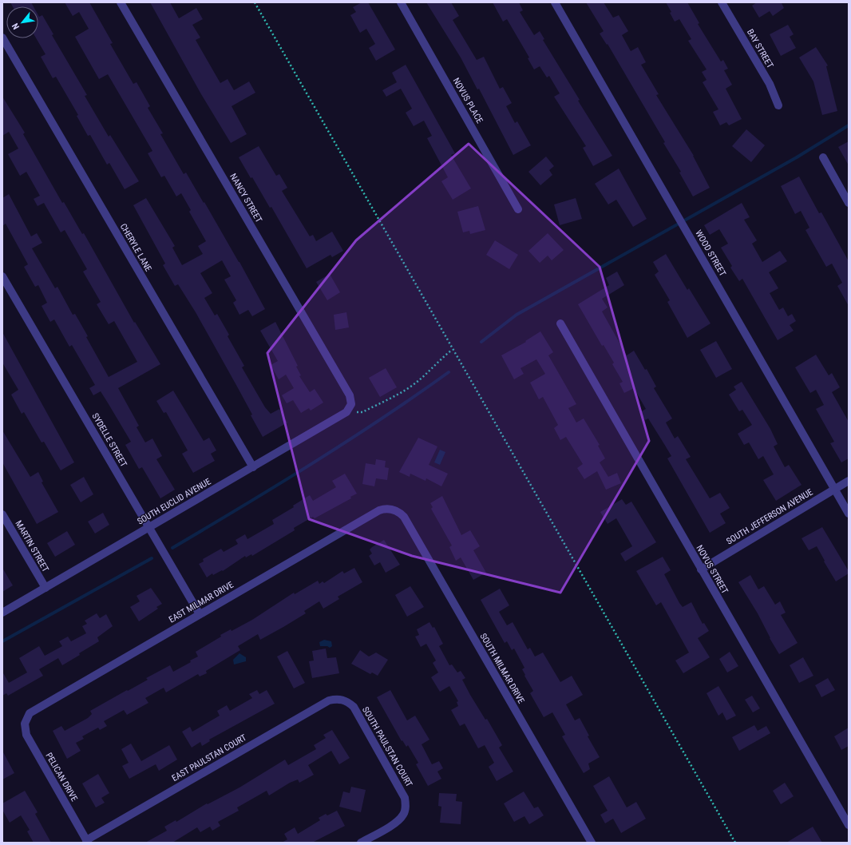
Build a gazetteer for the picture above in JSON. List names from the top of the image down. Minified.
{"streets":{"street":["BAY STREET","NOVUS PLACE","NANCY STREET","CHERYLE LANE","WOOD STREET","SYDELLE STREET","SOUTH EUCLID AVENUE","SOUTH JEFFERSON AVENUE","MARTIN STREET","NOVUS STREET","EAST MILMAR DRIVE","SOUTH MILMAR DRIVE","SOUTH PAULSTAN COURT","EAST PAULSTAN COURT","PELICAN DRIVE"]},"crossings":[["NANCY STREET","SOUTH EUCLID AVENUE"],["CHERYLE LANE","SOUTH EUCLID AVENUE"],["WOOD STREET","SOUTH JEFFERSON AVENUE"],["SYDELLE STREET","SOUTH EUCLID AVENUE"],["SYDELLE STREET","EAST MILMAR DRIVE"],["SOUTH EUCLID AVENUE","MARTIN STREET"],["SOUTH JEFFERSON AVENUE","NOVUS STREET"],["EAST MILMAR DRIVE","SOUTH MILMAR DRIVE"],["EAST MILMAR DRIVE","PELICAN DRIVE"],["SOUTH PAULSTAN COURT","EAST PAULSTAN COURT"],["EAST PAULSTAN COURT","PELICAN DRIVE"]],"north":"bottom left"}
